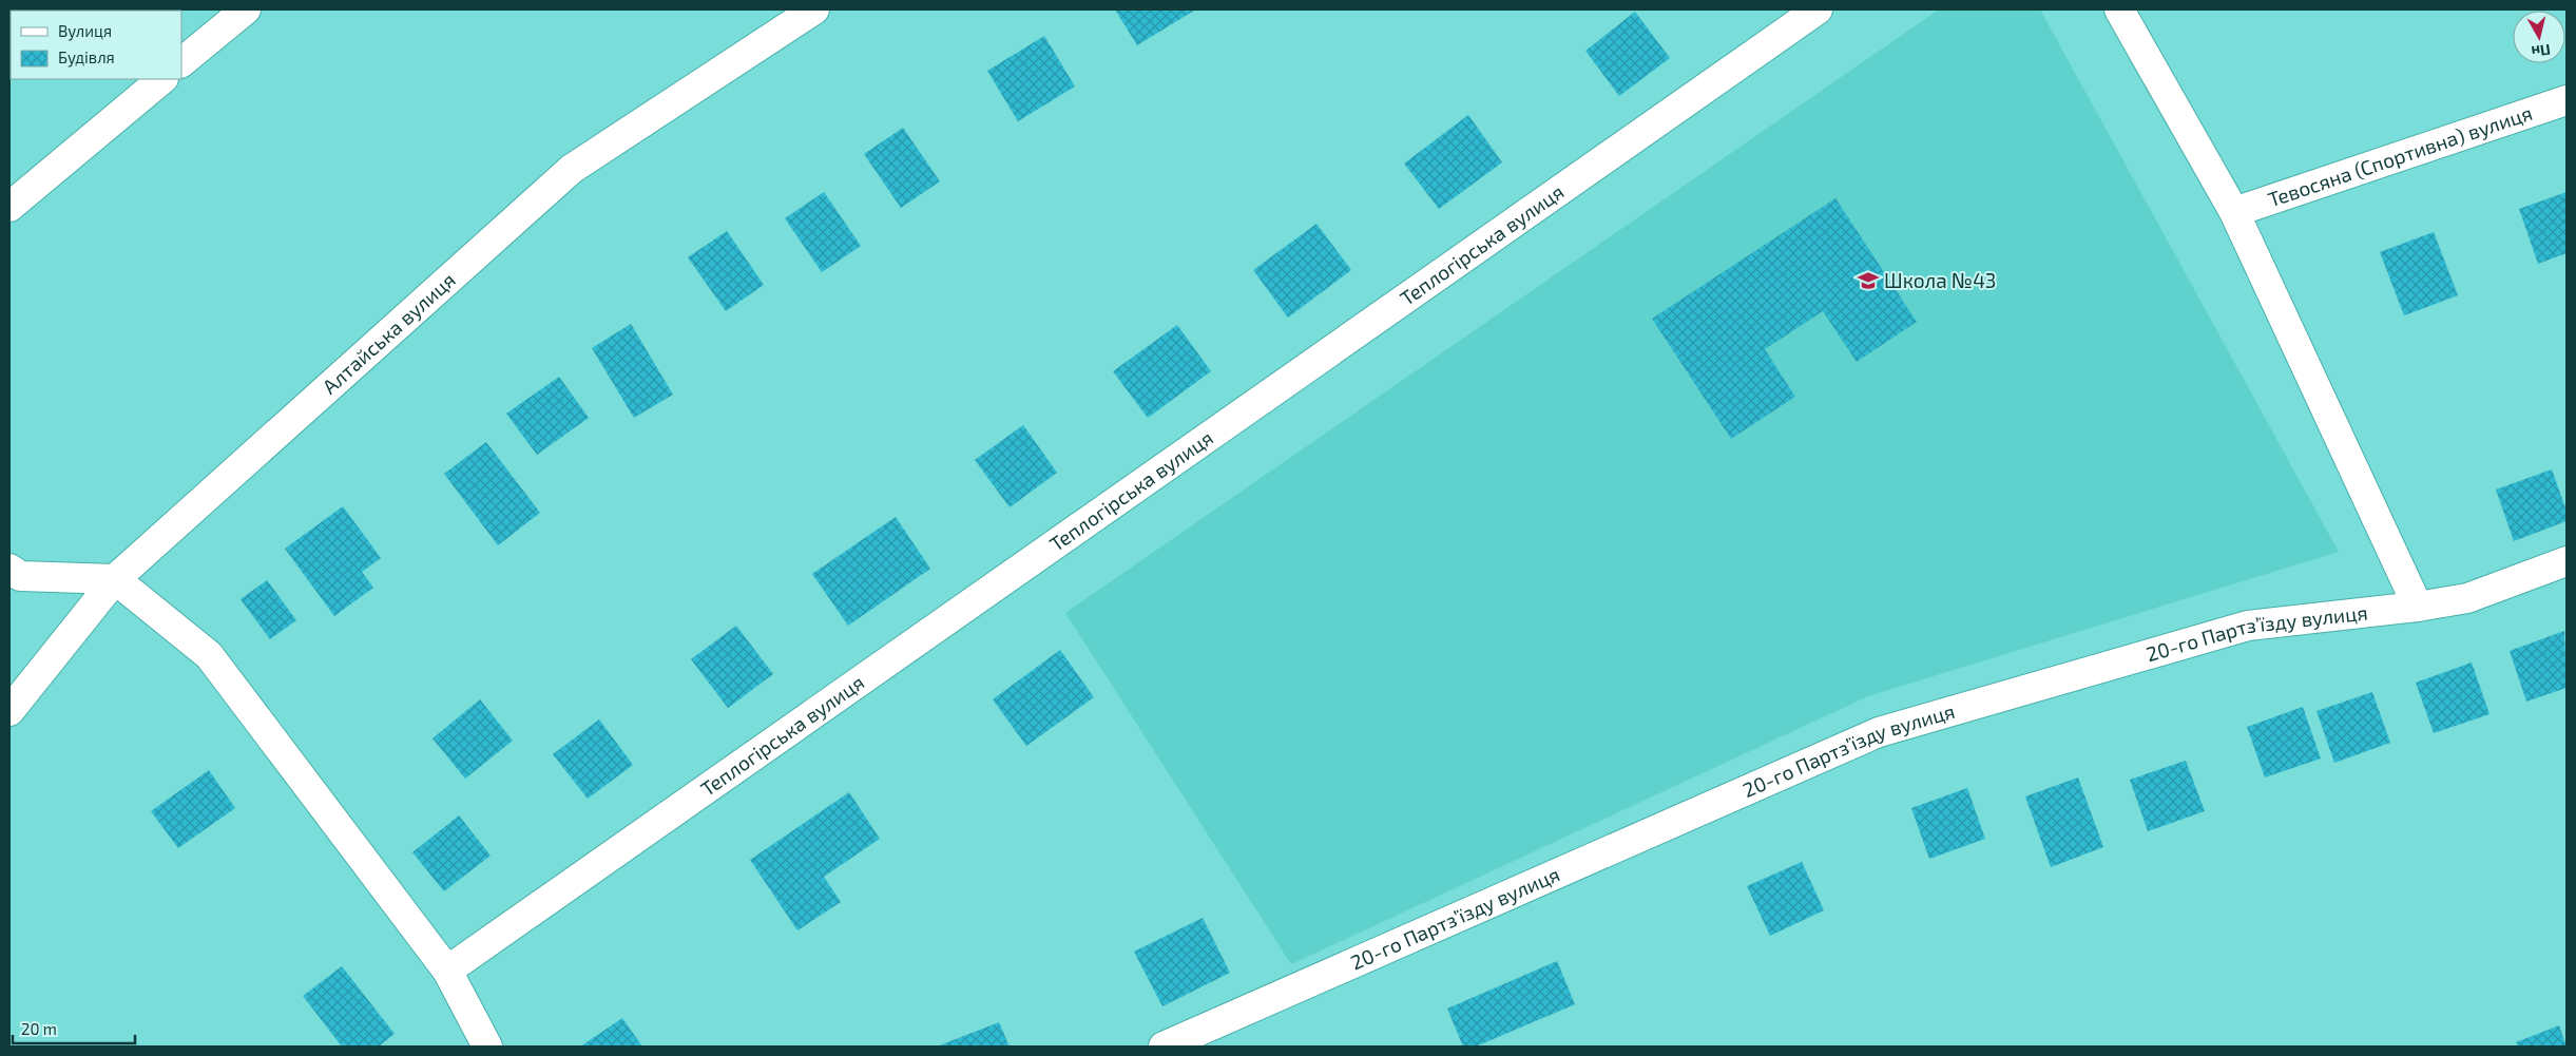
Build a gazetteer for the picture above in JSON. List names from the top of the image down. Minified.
{"streets":{"street":["Тевосяна (Спортивна) вулиця","Теплогірська вулиця","Алтайська вулиця","20-го Партз’їзду вулиця"]},"places":{"school or university":["Школа №43"]},"legend":["Вулиця","Будівля"],"scale_bar":"20 m","north":"bottom"}
